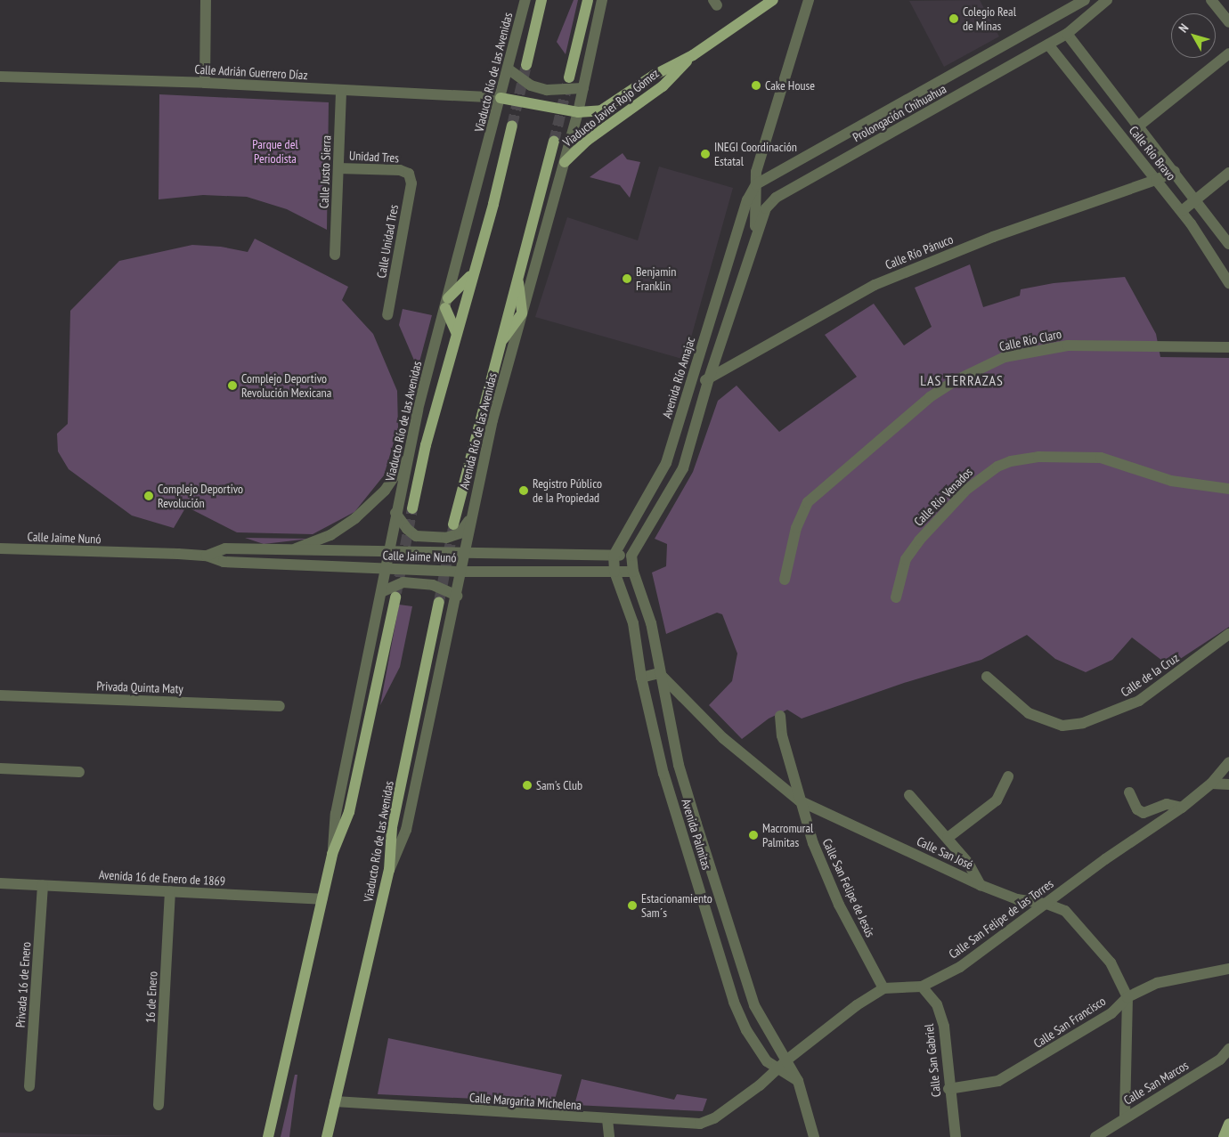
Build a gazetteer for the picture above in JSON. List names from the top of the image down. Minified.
{"streets":{"main road":["Viaducto Río de las Avenidas","Viaducto Javier Rojo Gómez"],"street":["Calle Adrián Guerrero Díaz","Prolongación Chihuahua","Calle Río Bravo","Unidad Tres","Calle Justo Sierra","Calle Unidad Tres","Calle Río Pánuco","Calle Río Claro","Avenida Río Amajac","Avenida Río de las Avenidas","Calle Río Venados","Calle Jaime Nunó","Calle de la Cruz","Privada Quinta Maty","Avenida Palmitas","Calle San José","Avenida 16 de Enero de 1869","Calle San Felipe de Jesús","Calle San Felipe de las Torres","Privada 16 de Enero","16 de Enero","Calle San Francisco","Calle San Gabriel","Calle San Marcos","Calle Margarita Michelena"]},"crossings":[["Calle Adrián Guerrero Díaz","Viaducto Río de las Avenidas"],["Calle Adrián Guerrero Díaz","Viaducto Javier Rojo Gómez"],["Calle Adrián Guerrero Díaz","Calle Justo Sierra"],["Viaducto Río de las Avenidas","Viaducto Javier Rojo Gómez"],["Viaducto Río de las Avenidas","Avenida Río de las Avenidas"],["Viaducto Río de las Avenidas","Calle Jaime Nunó"],["Viaducto Río de las Avenidas","Avenida 16 de Enero de 1869"],["Viaducto Río de las Avenidas","Calle Margarita Michelena"],["Viaducto Javier Rojo Gómez","Avenida Río de las Avenidas"],["Prolongación Chihuahua","Calle Río Bravo"],["Prolongación Chihuahua","Avenida Río Amajac"],["Calle Río Bravo","Calle Río Pánuco"],["Unidad Tres","Calle Justo Sierra"],["Unidad Tres","Calle Unidad Tres"],["Calle Río Pánuco","Avenida Río Amajac"],["Avenida Río Amajac","Calle Jaime Nunó"],["Avenida Río de las Avenidas","Calle Jaime Nunó"],["Calle Jaime Nunó","Avenida Palmitas"],["Avenida Palmitas","Calle San José"],["Avenida Palmitas","Calle San Felipe de las Torres"],["Calle San José","Calle San Felipe de Jesús"],["Calle San José","Calle San Felipe de las Torres"],["Calle San José","Calle San Francisco"],["Calle San José","Calle San Marcos"],["Avenida 16 de Enero de 1869","Privada 16 de Enero"],["Avenida 16 de Enero de 1869","16 de Enero"],["Calle San Felipe de Jesús","Calle San Felipe de las Torres"],["Calle San Felipe de las Torres","Calle San Gabriel"],["Calle San Felipe de las Torres","Calle Margarita Michelena"],["Calle San Francisco","Calle San Gabriel"]],"districts":["LAS TERRAZAS"],"parks":["Parque del Periodista"],"places":["Colegio Real de Minas","Cake House","INEGI Coordinación Estatal","Benjamin Franklin","Complejo Deportivo Revolución Mexicana","Registro Público de la Propiedad","Complejo Deportivo Revolución","Sam's Club","Macromural Palmitas","Estacionamiento Sam´s"],"north":"top left"}
